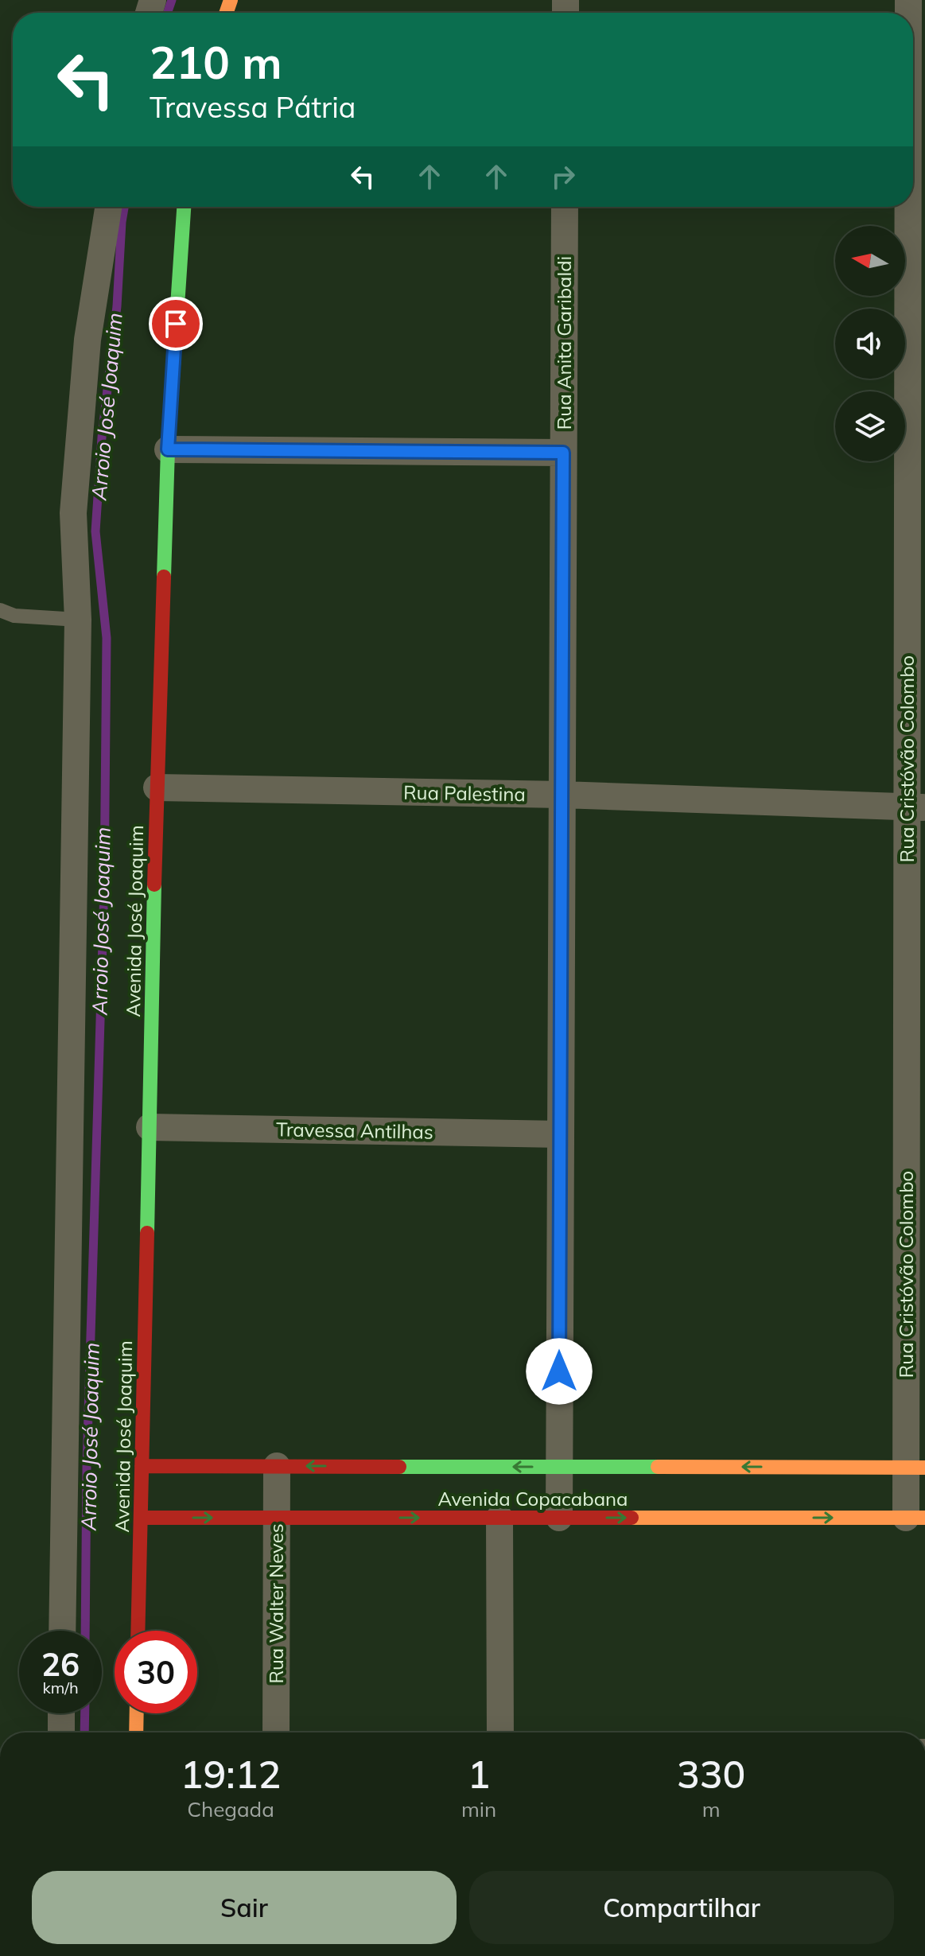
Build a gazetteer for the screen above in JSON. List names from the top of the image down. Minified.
{"streets":{"street":["Rua Anita Garibaldi","Rua Cristóvão Colombo","Rua Palestina","Avenida José Joaquim","Travessa Antilhas","Avenida Copacabana","Rua Walter Neves"]},"crossings":[["Rua Anita Garibaldi","Rua Palestina"],["Rua Anita Garibaldi","Travessa Antilhas"],["Rua Anita Garibaldi","Avenida Copacabana"],["Rua Cristóvão Colombo","Rua Palestina"],["Rua Cristóvão Colombo","Avenida Copacabana"],["Rua Palestina","Avenida José Joaquim"],["Avenida José Joaquim","Travessa Antilhas"],["Avenida José Joaquim","Avenida Copacabana"],["Avenida Copacabana","Rua Walter Neves"]],"water":["Arroio José Joaquim"],"north":"left","page":{"turn":["210 m","Travessa Pátria"],"speed":"26 km/h","limit":"30","eta":["19:12","Chegada","1","min","330","m"],"buttons":["Sair","Compartilhar"]}}
